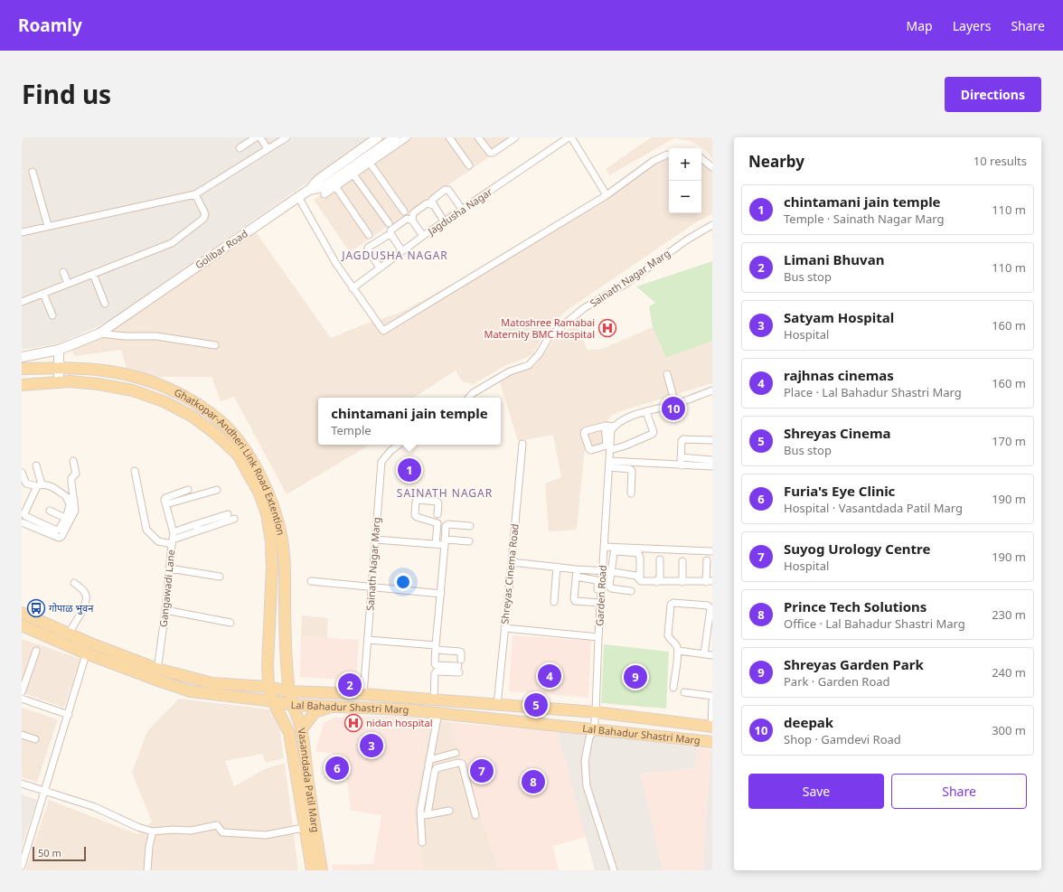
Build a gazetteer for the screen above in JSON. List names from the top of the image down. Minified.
{"streets":{"main road":["Ghatkopar-Andheri Link Road Extention","Lal Bahadur Shastri Marg","Vasantdada Patil Marg"],"street":["Jagdusha Nagar","Golibar Road","Sainath Nagar Marg","Shreyas Cinema Road","Gangawadi Lane","Garden Road"]},"crossings":[["Sainath Nagar Marg","Lal Bahadur Shastri Marg"],["Ghatkopar-Andheri Link Road Extention","Lal Bahadur Shastri Marg"],["Ghatkopar-Andheri Link Road Extention","Vasantdada Patil Marg"],["Shreyas Cinema Road","Lal Bahadur Shastri Marg"],["Gangawadi Lane","Lal Bahadur Shastri Marg"],["Garden Road","Lal Bahadur Shastri Marg"],["Lal Bahadur Shastri Marg","Vasantdada Patil Marg"]],"districts":["JAGDUSHA NAGAR","SAINATH NAGAR"],"places":{"hospital":["Matoshree Ramabai Maternity BMC Hospital","nidan hospital"],"bus stop":["गोपाळ भुवन"]},"scale_bar":"50 m","page":{"header":"Roamly","nav":["Map","Layers","Share"],"title":"Find us","buttons":["Directions",["Save","Share"]],"heading":["Nearby","10 results"],"map_buttons":["+","−"],"list":[{"mark":"1","name":"chintamani jain temple","note":"Temple · Sainath Nagar Marg","value":"110 m"},{"mark":"2","name":"Limani Bhuvan","note":"Bus stop","value":"110 m"},{"mark":"3","name":"Satyam Hospital","note":"Hospital","value":"160 m"},{"mark":"4","name":"rajhnas cinemas","note":"Place · Lal Bahadur Shastri Marg","value":"160 m"},{"mark":"5","name":"Shreyas Cinema","note":"Bus stop","value":"170 m"},{"mark":"6","name":"Furia's Eye Clinic","note":"Hospital · Vasantdada Patil Marg","value":"190 m"},{"mark":"7","name":"Suyog Urology Centre","note":"Hospital","value":"190 m"},{"mark":"8","name":"Prince Tech Solutions","note":"Office · Lal Bahadur Shastri Marg","value":"230 m"},{"mark":"9","name":"Shreyas Garden Park","note":"Park · Garden Road","value":"240 m"},{"mark":"10","name":"deepak","note":"Shop · Gamdevi Road","value":"300 m"}],"pins":["10","1","4","9","2","5","3","6","7","8"],"popup":["chintamani jain temple","Temple"],"scale":"50 m"}}
